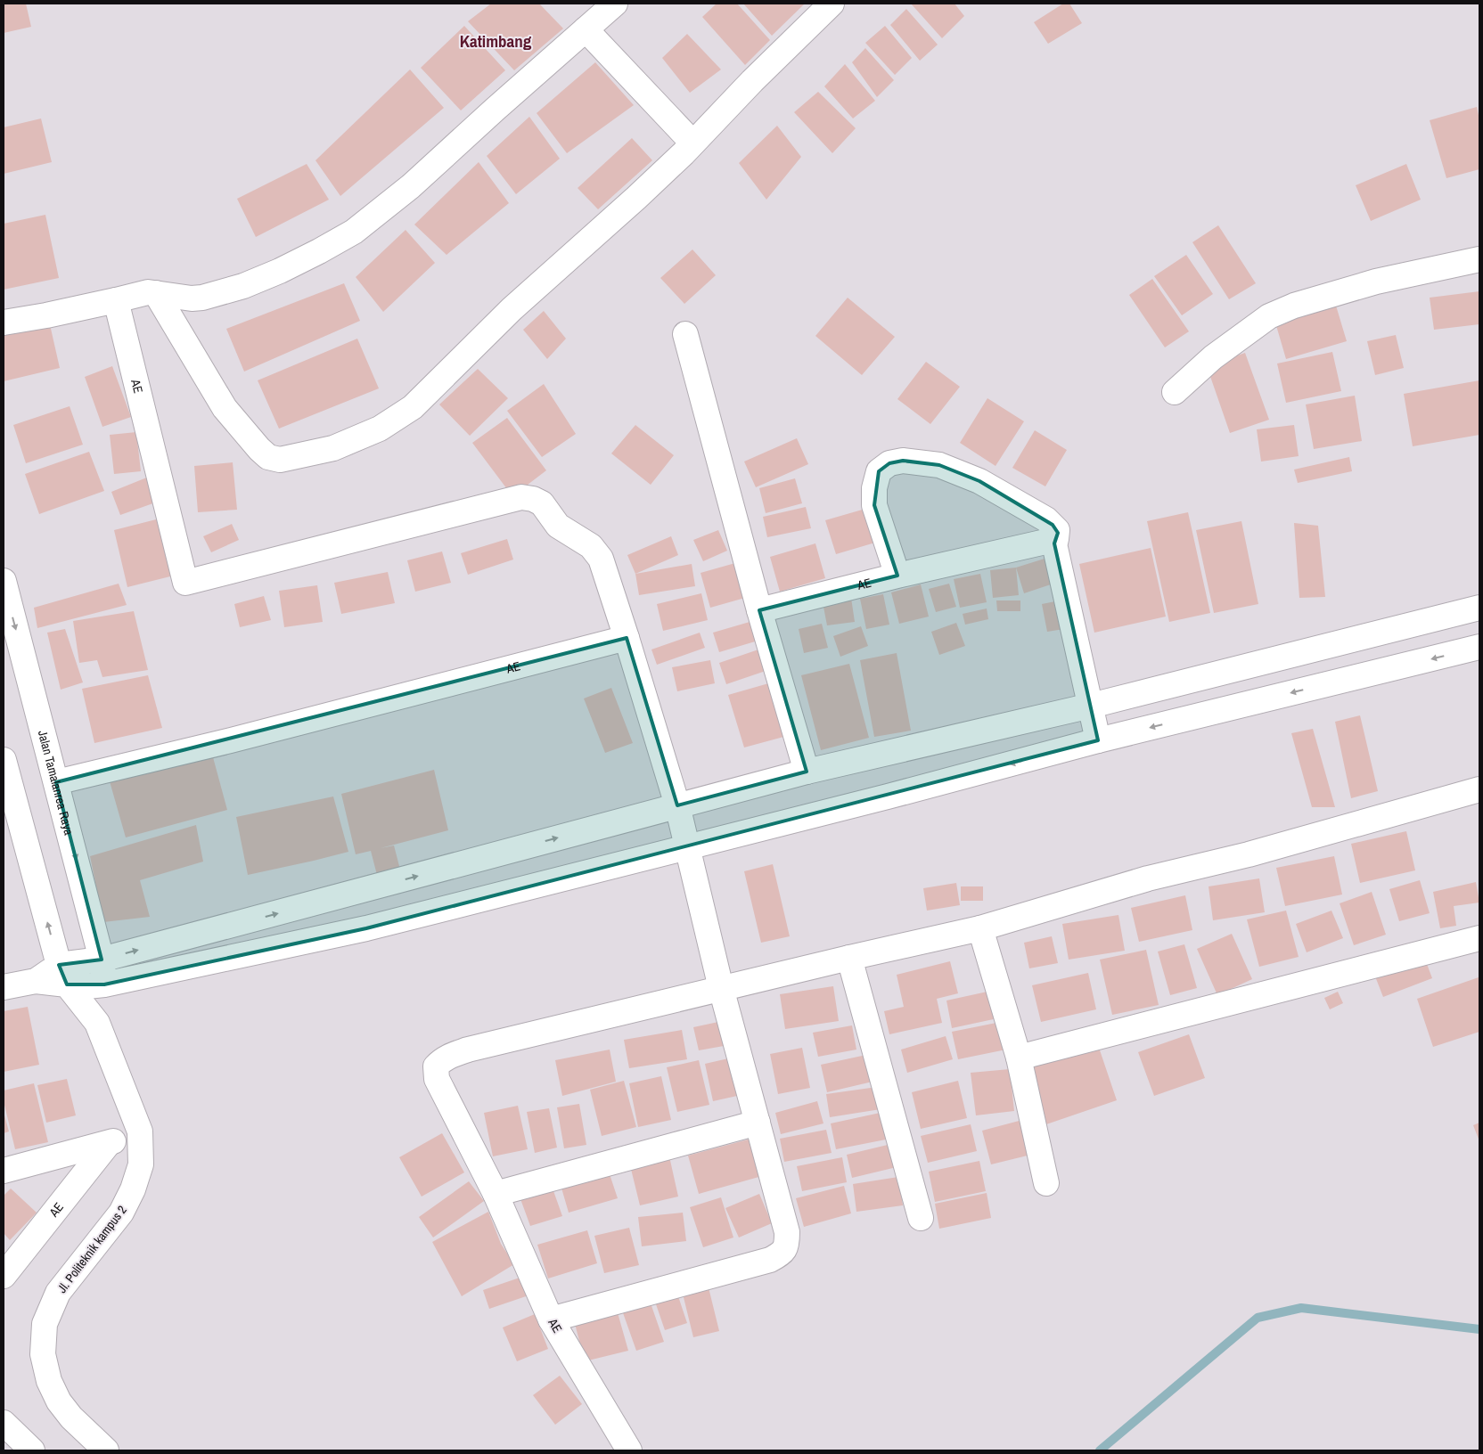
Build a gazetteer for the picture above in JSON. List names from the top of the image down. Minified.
{"streets":{"street":["AE","Jalan Tamalanrea Raya","Jl. Politeknik kampus 2"]},"crossings":[["AE","Jalan Tamalanrea Raya"],["Jalan Tamalanrea Raya","Jl. Politeknik kampus 2"]],"districts":["Katimbang"]}
